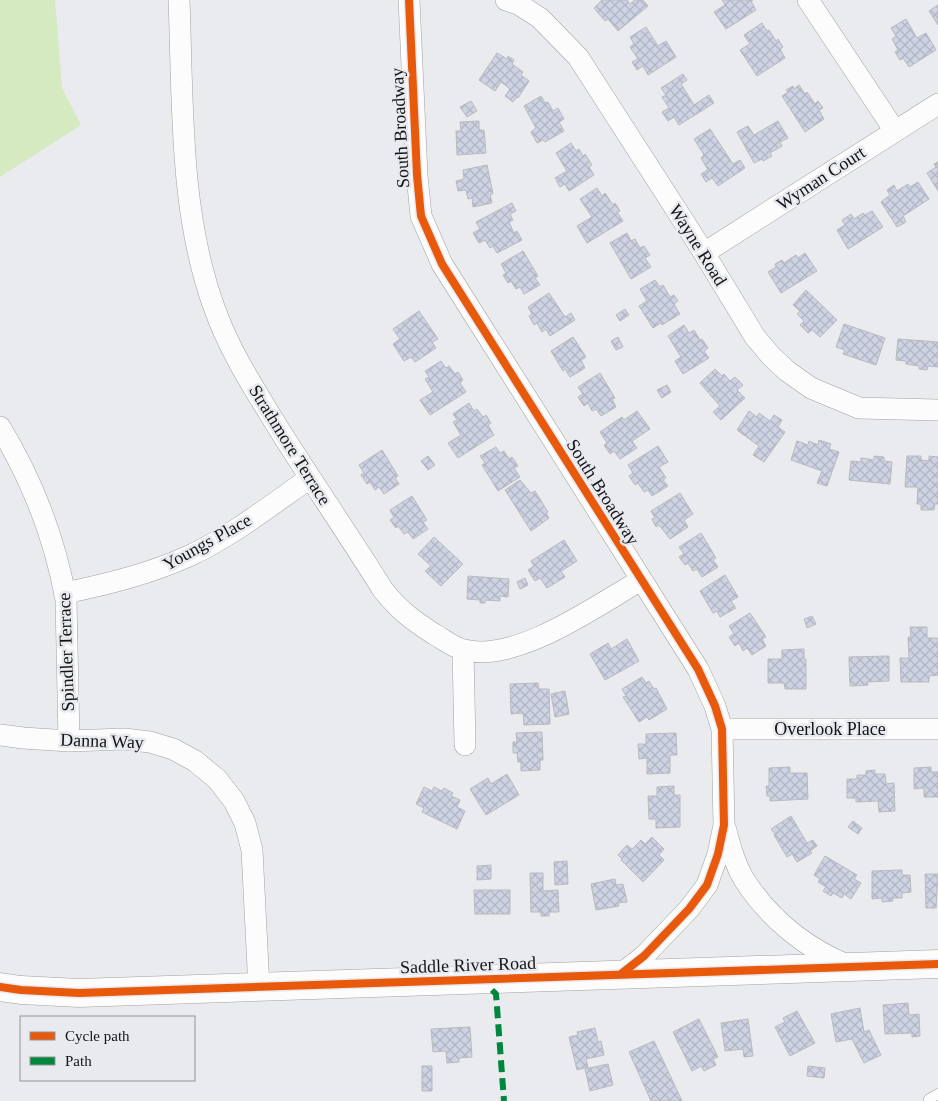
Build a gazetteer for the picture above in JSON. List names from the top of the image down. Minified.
{"streets":{"street":["South Broadway","Wyman Court","Wayne Road","Strathmore Terrace","Youngs Place","Spindler Terrace","Overlook Place","Danna Way","Saddle River Road"]},"crossings":[["South Broadway","Strathmore Terrace"],["South Broadway","Overlook Place"],["South Broadway","Saddle River Road"],["Wyman Court","Wayne Road"],["Strathmore Terrace","Youngs Place"],["Youngs Place","Spindler Terrace"],["Spindler Terrace","Danna Way"],["Danna Way","Saddle River Road"]],"legend":["Cycle path","Path"]}
